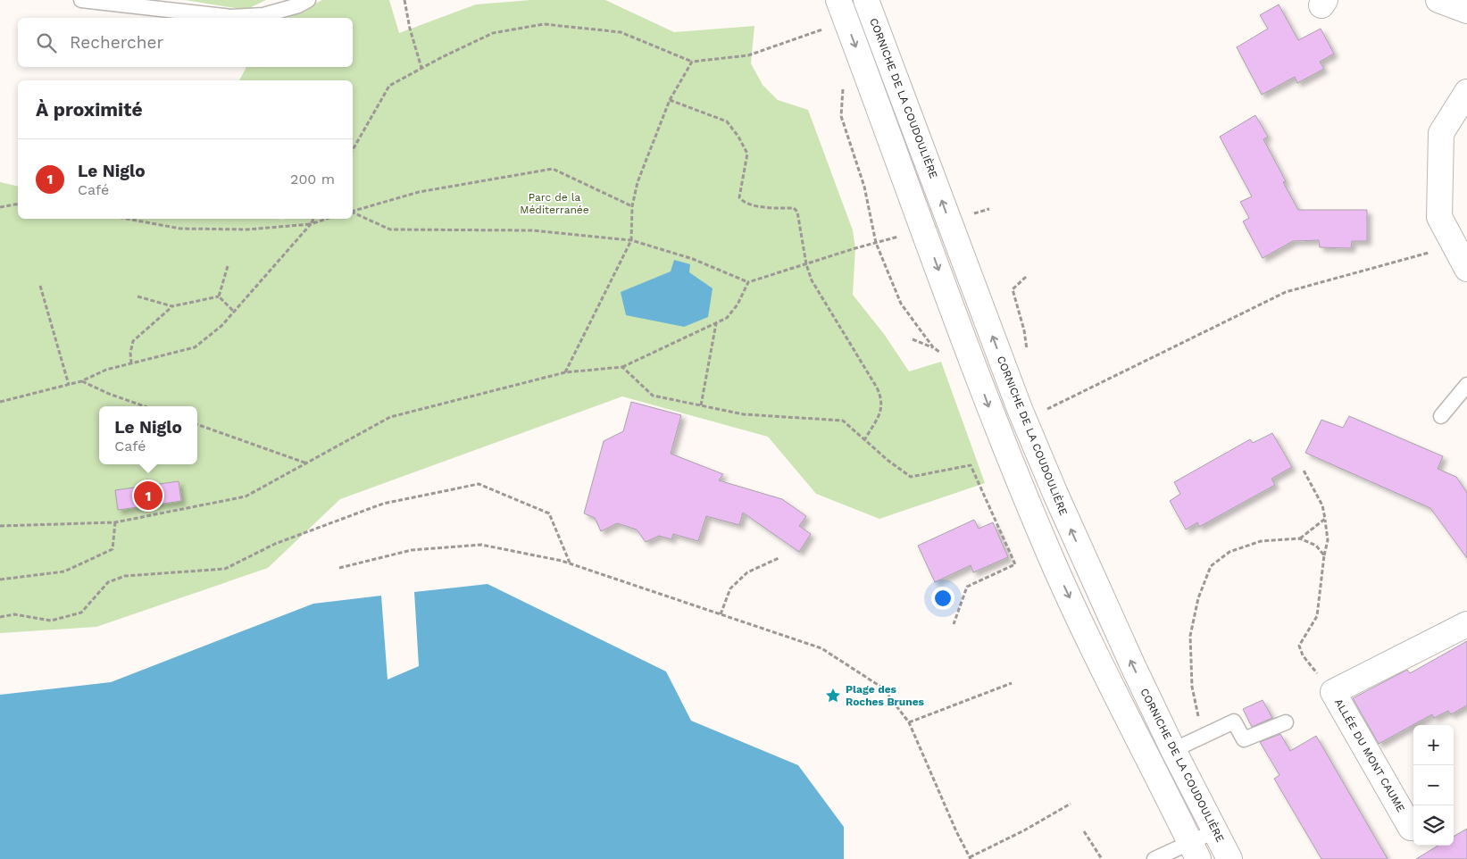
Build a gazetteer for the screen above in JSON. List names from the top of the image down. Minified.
{"streets":{"main road":["CORNICHE DE LA COUDOULIÈRE","ALLÉE DU MONT CAUME"]},"parks":["Parc de la Méditerranée"],"places":{"place":["Plage des Roches Brunes"]},"page":{"search":"Rechercher","heading":"À proximité","list":[{"mark":"1","name":"Le Niglo","note":"Café","value":"200 m"}],"popup":["Le Niglo","Café"],"pins":"1","map_buttons":["+","−"]}}
